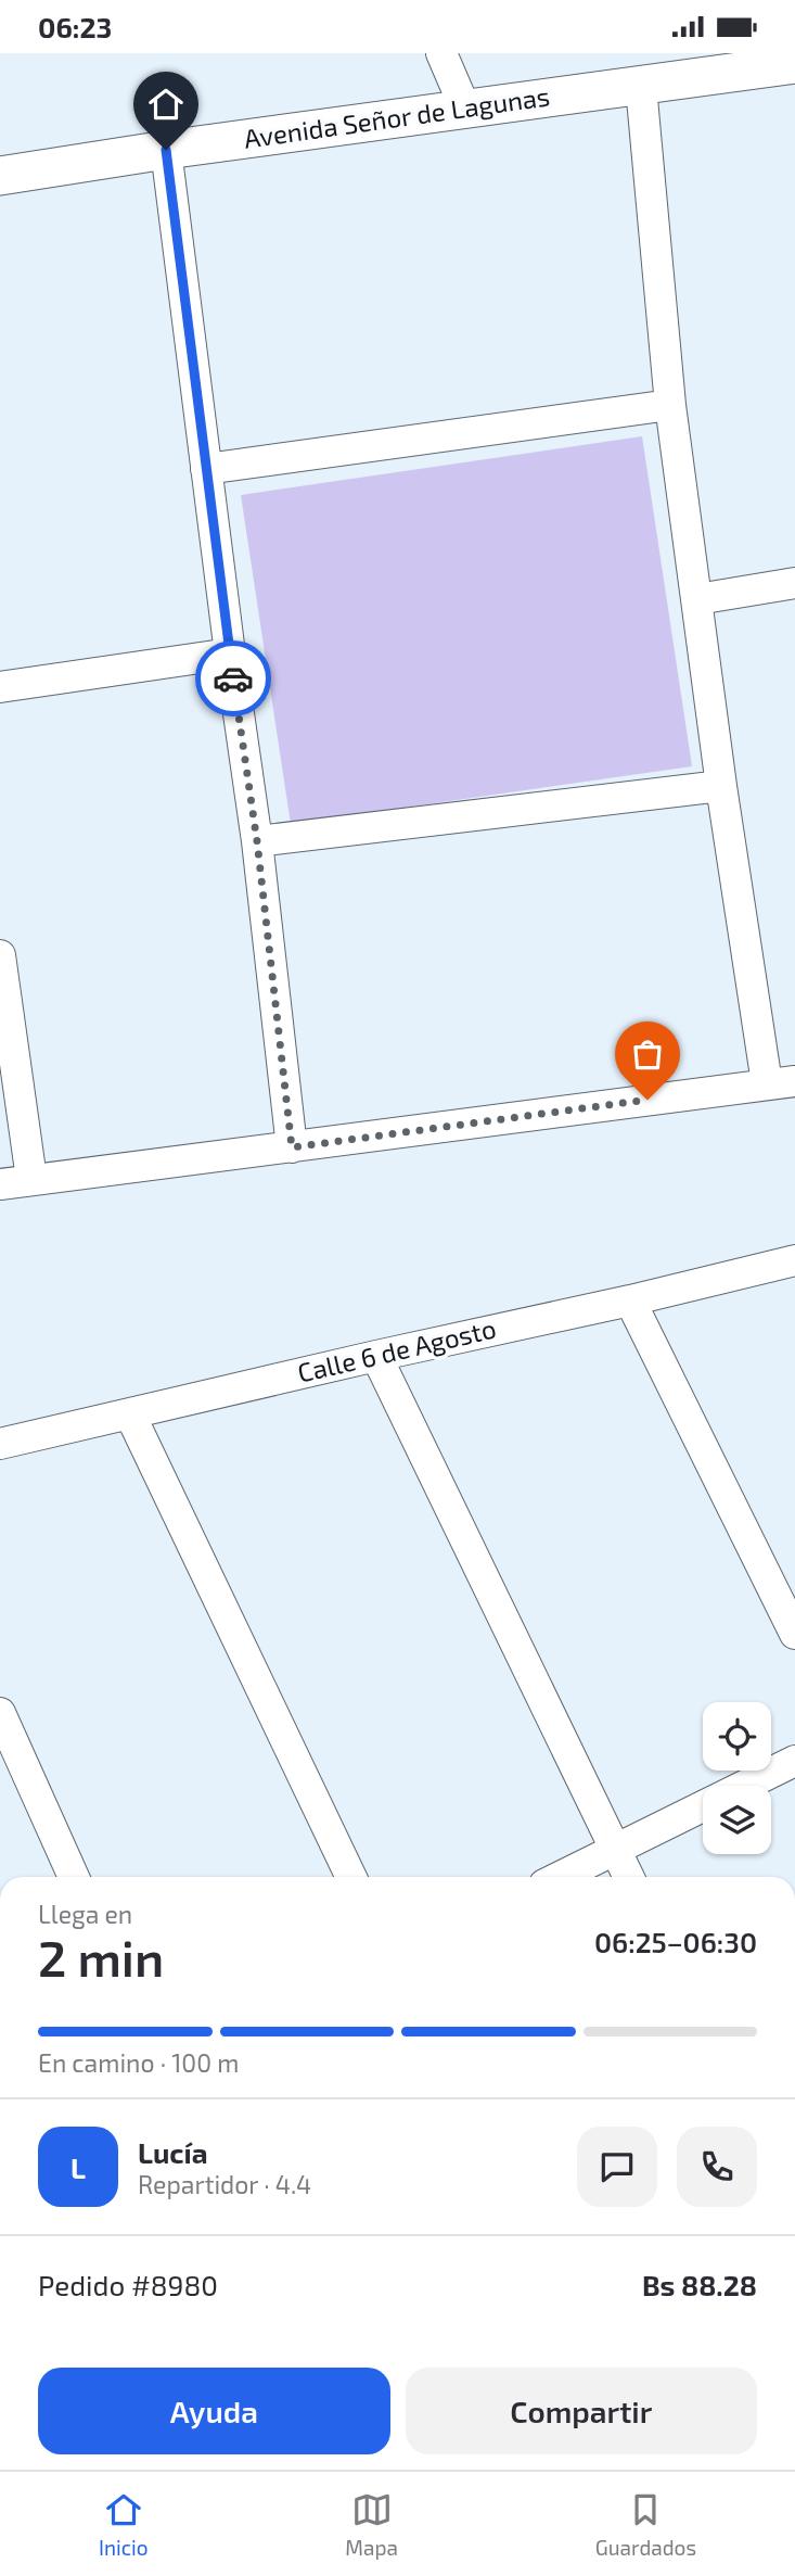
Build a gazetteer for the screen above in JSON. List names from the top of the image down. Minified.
{"streets":{"street":["Avenida Señor de Lagunas","Calle 6 de Agosto"]},"page":{"status":"06:23","heading":["2 min","Llega en","06:25–06:30"],"panel":["Lucía","Repartidor · 4.4","Pedido #8980","Bs 88.28"],"bar":"En camino · 100 m","round":"L","buttons":["Ayuda","Compartir"],"tabs":["Inicio","Mapa","Guardados"]}}
